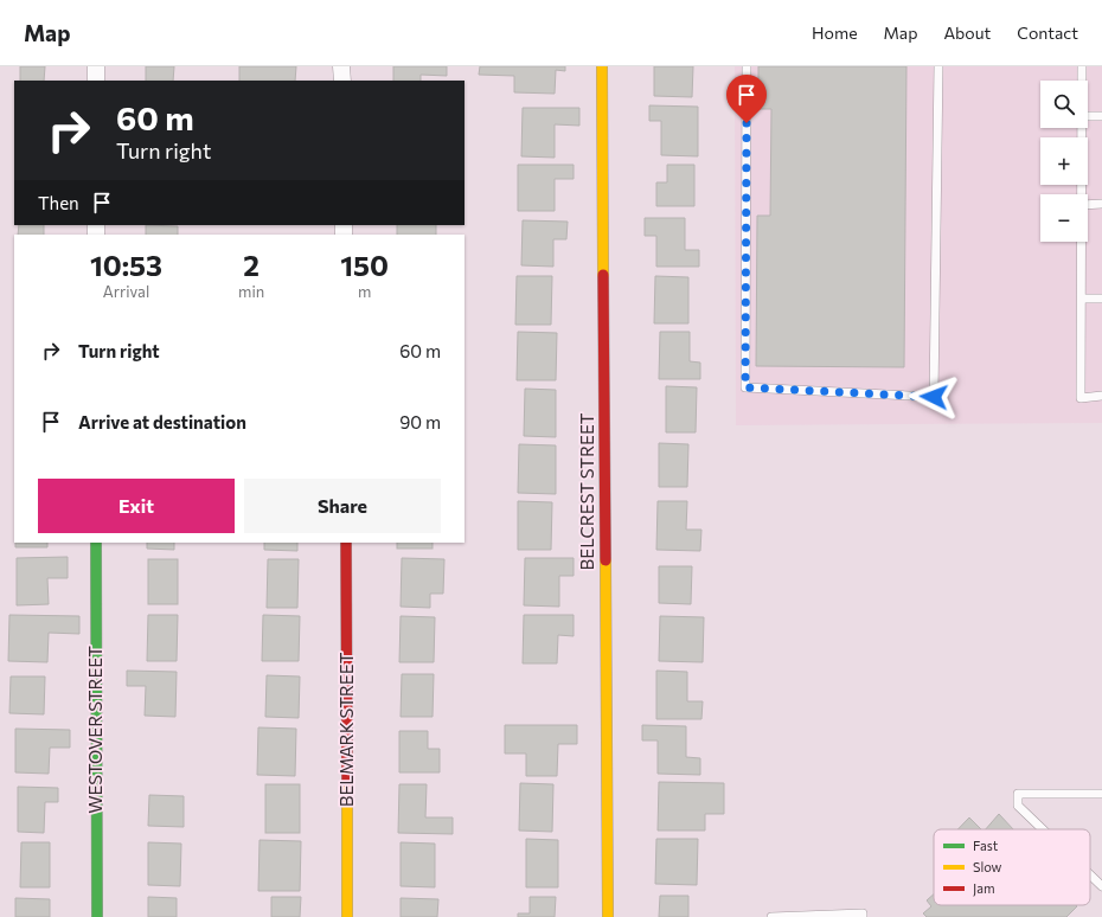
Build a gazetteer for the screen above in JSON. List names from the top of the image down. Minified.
{"streets":{"street":["BELCREST STREET","WESTOVER STREET","BELMARK STREET"]},"legend":["Fast","Slow","Jam"],"page":{"header":"Map","nav":["Home","Map","About","Contact"],"map_buttons":["+","−"],"turn":["60 m","Turn right"],"then":"Then","eta":["10:53","Arrival","2","min","150","m"],"list":[{"name":"Turn right","value":"60 m"},{"name":"Arrive at destination","value":"90 m"}],"buttons":["Exit","Share"]}}
